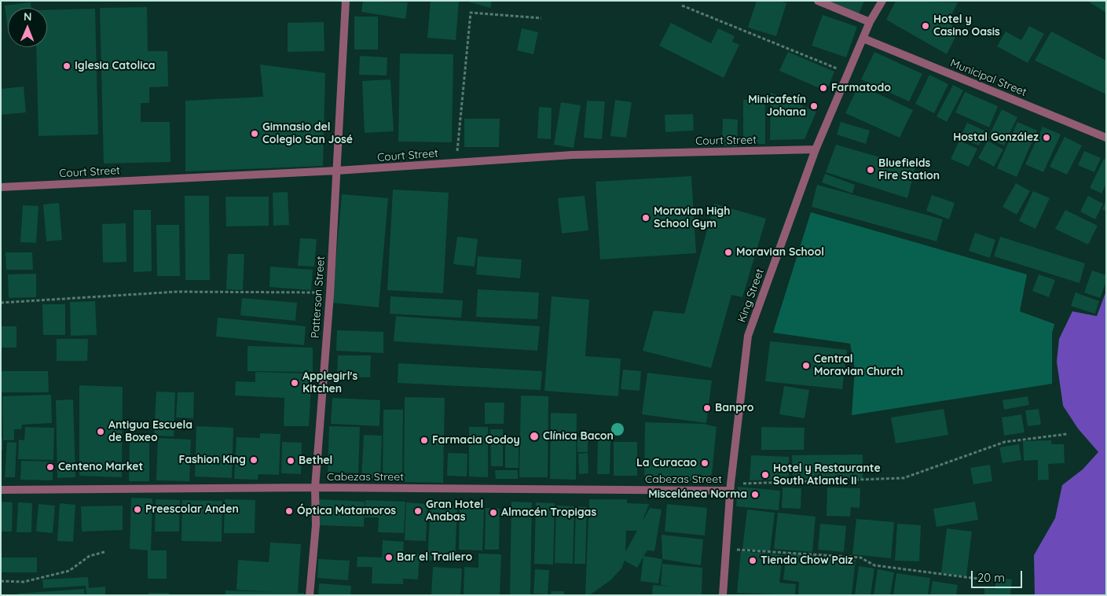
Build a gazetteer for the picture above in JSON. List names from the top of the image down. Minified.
{"streets":{"street":["Municipal Street","Court Street","King Street","Patterson Street","Cabezas Street"]},"crossings":[["Municipal Street","King Street"],["Court Street","King Street"],["Court Street","Patterson Street"],["King Street","Cabezas Street"],["Patterson Street","Cabezas Street"]],"places":["Hotel y Casino Oasis","Iglesia Catolica","Farmatodo","Minicafetín Johana","Gimnasio del Colegio San José","Hostal González","Bluefields Fire Station","Moravian High School Gym","Moravian School","Central Moravian Church","Applegirl's Kitchen","Banpro","Antigua Escuela de Boxeo","Clínica Bacon","Farmacia Godoy","Fashion King","Bethel","La Curacao","Centeno Market","Hotel y Restaurante South Atlantic II","Miscelánea Norma","Preescolar Anden","Óptica Matamoros","Gran Hotel Anabas","Almacén Tropigas","Bar el Trailero","Tienda Chow Paiz"],"scale_bar":"20 m","north":"top"}
